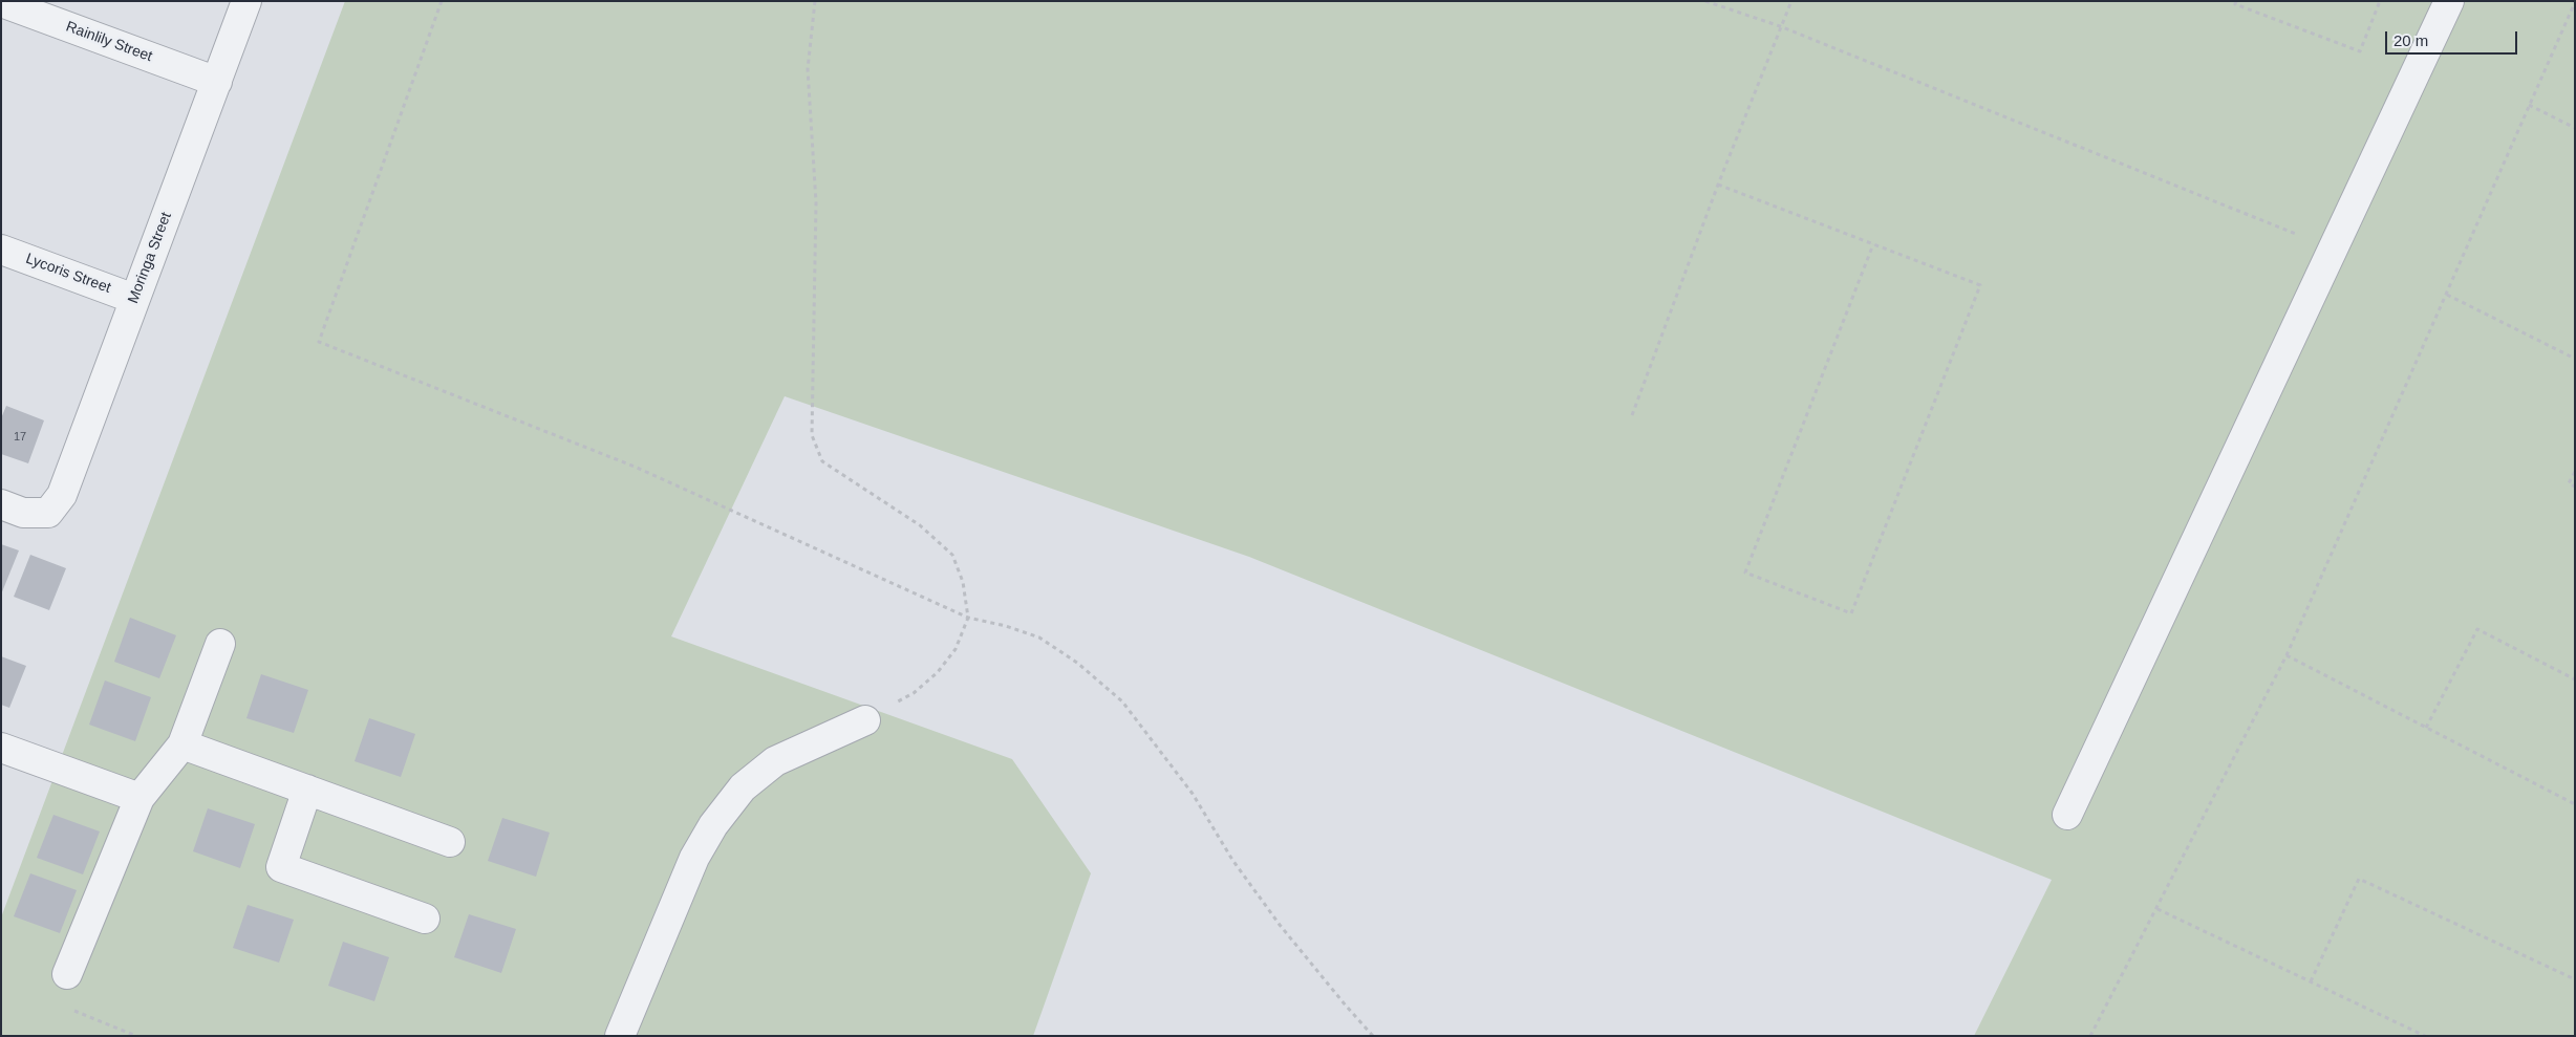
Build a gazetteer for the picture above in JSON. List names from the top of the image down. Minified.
{"streets":{"street":["Rainlily Street","Moringa Street","Lycoris Street"]},"crossings":[["Rainlily Street","Moringa Street"],["Moringa Street","Lycoris Street"]],"house_numbers":["17"],"scale_bar":"20 m"}
